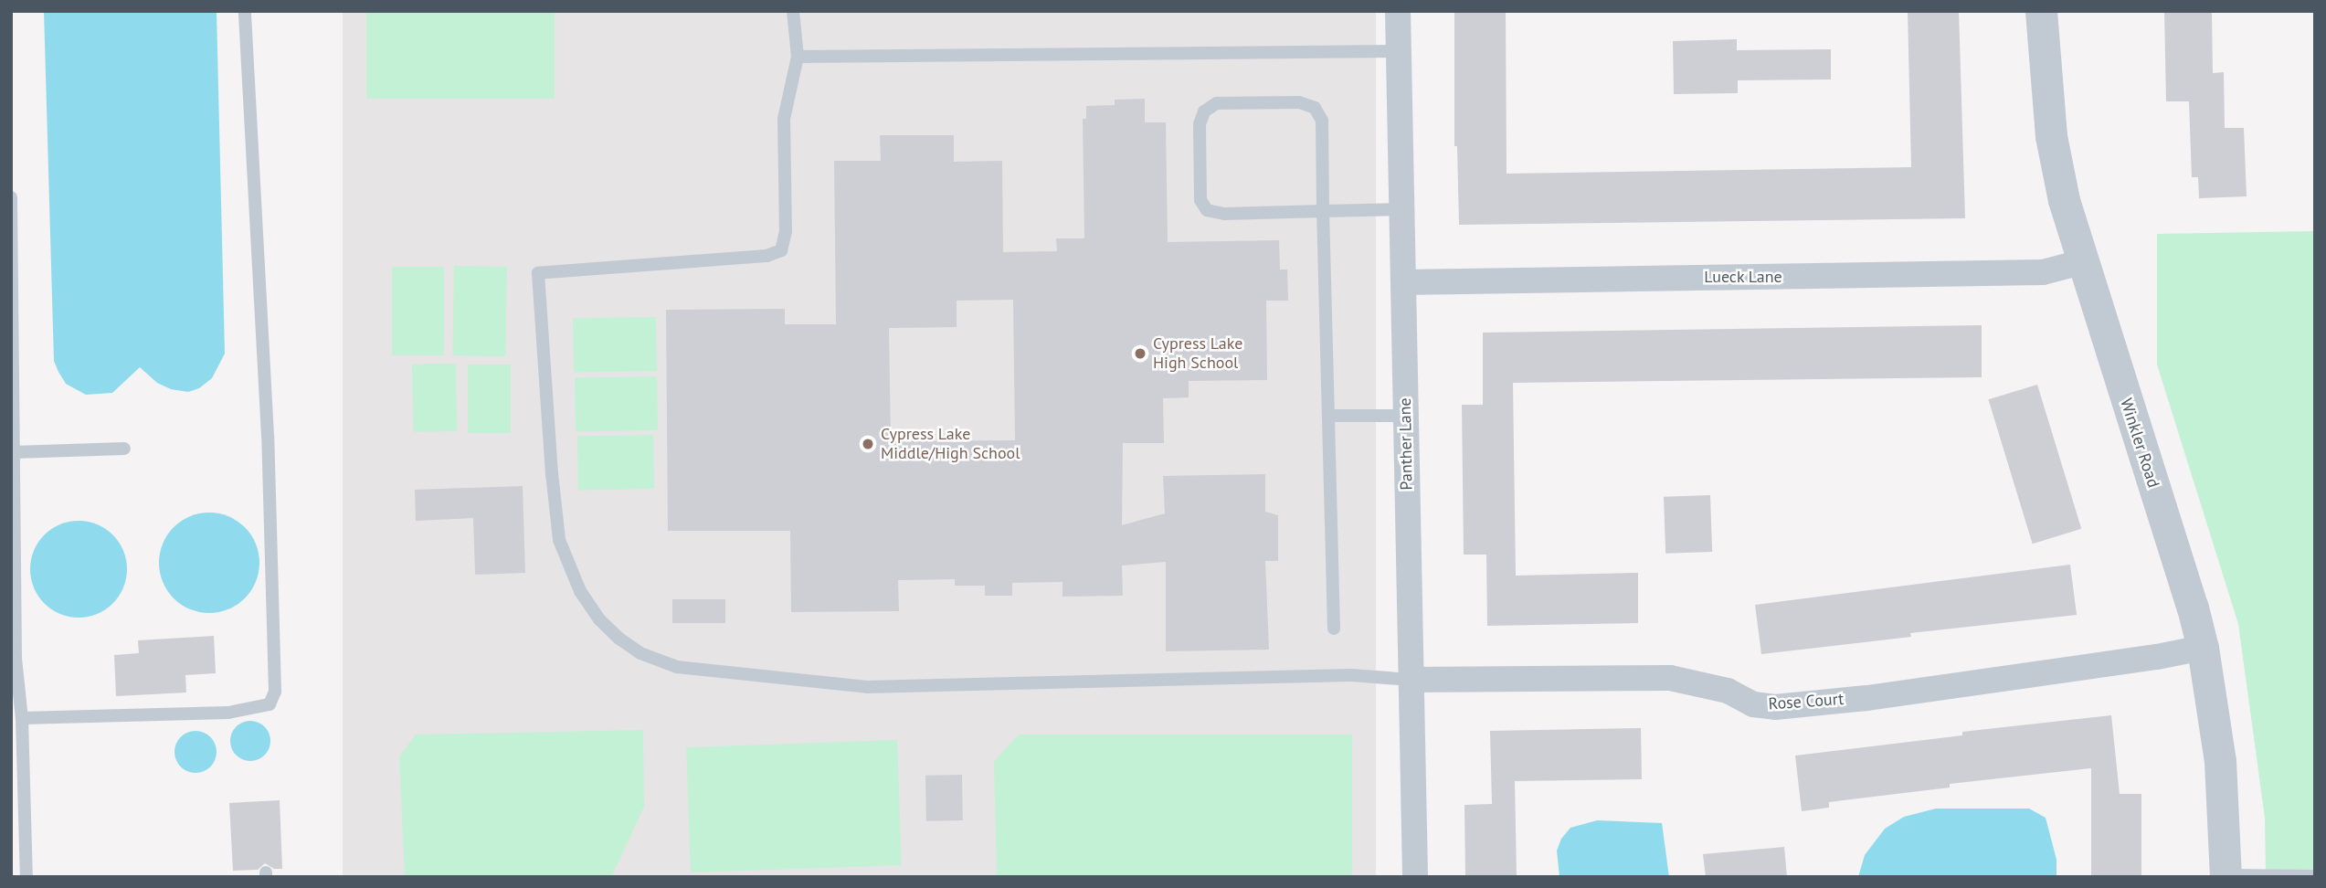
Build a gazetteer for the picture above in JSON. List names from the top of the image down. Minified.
{"streets":{"street":["Lueck Lane","Winkler Road","Panther Lane","Rose Court"]},"crossings":[["Lueck Lane","Winkler Road"],["Lueck Lane","Panther Lane"],["Winkler Road","Rose Court"],["Panther Lane","Rose Court"]],"places":["Cypress Lake High School","Cypress Lake Middle/High School"]}
